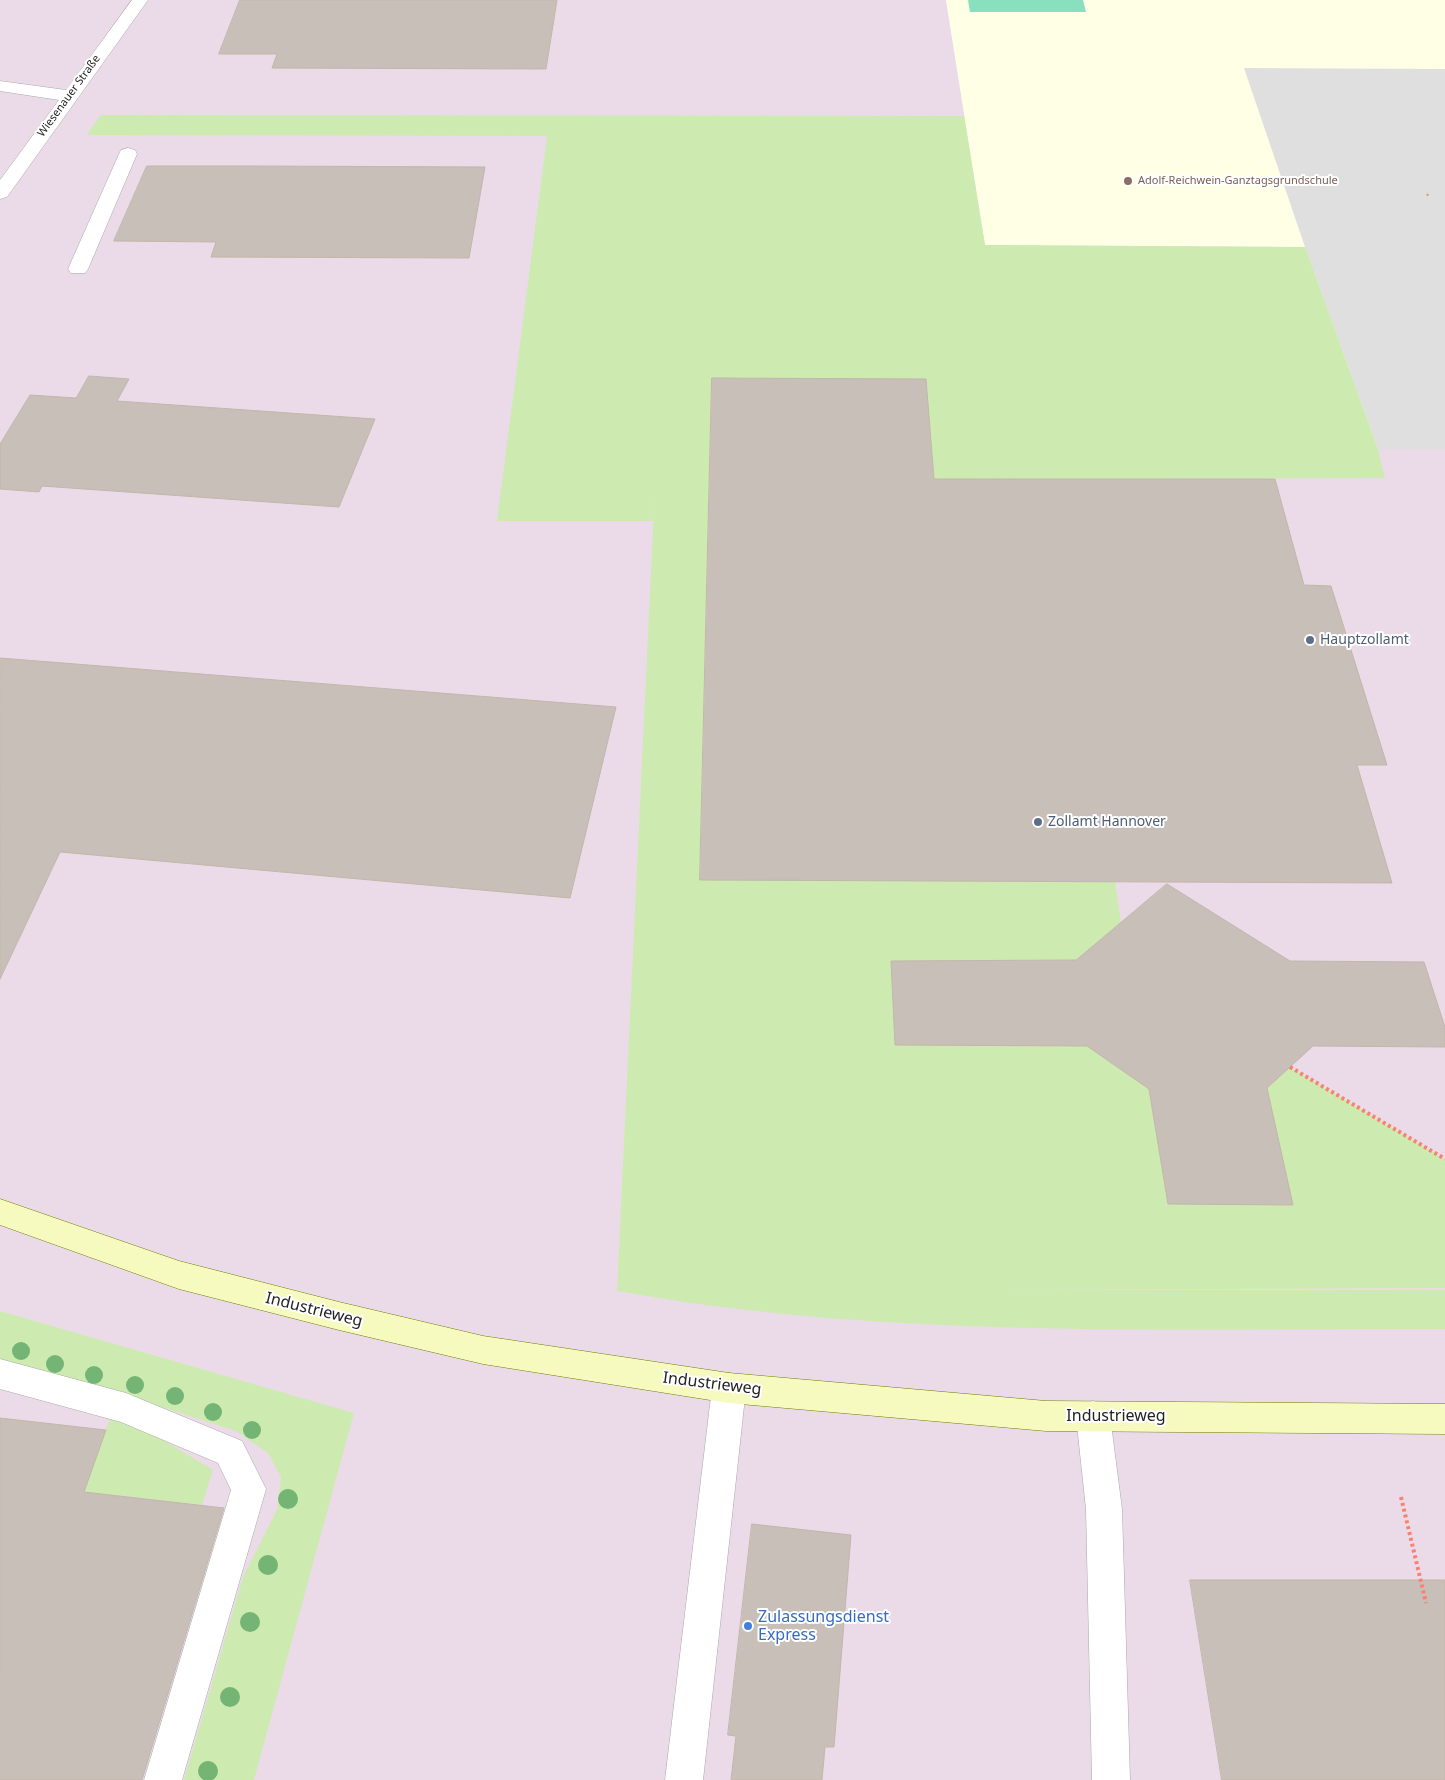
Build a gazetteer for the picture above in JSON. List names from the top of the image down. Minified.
{"streets":{"street":["Wiesenauer Straße","Industrieweg"]},"places":["Adolf-Reichwein-Ganztagsgrundschule","Hauptzollamt","Zollamt Hannover","Zulassungsdienst Express"]}
